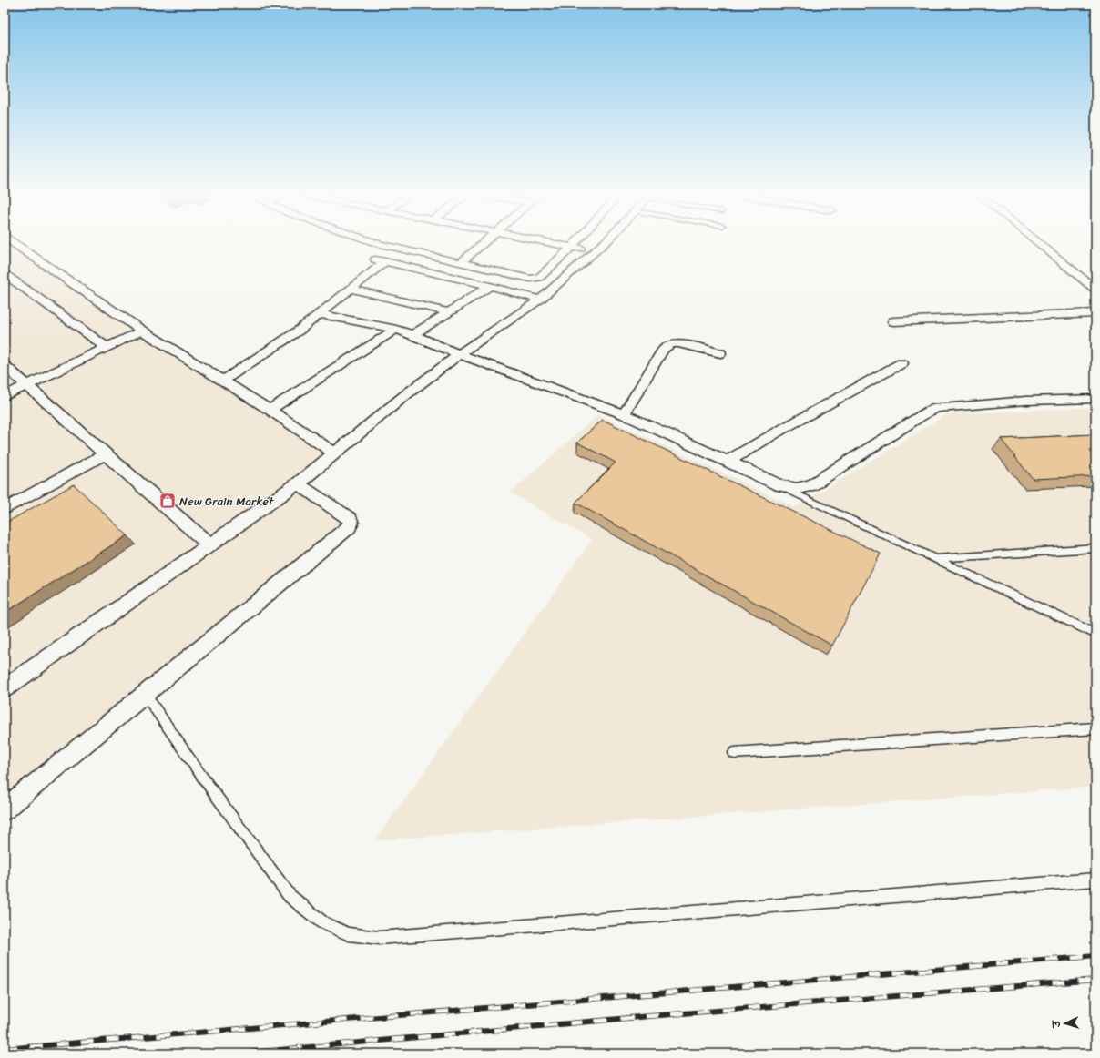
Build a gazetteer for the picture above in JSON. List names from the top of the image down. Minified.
{"places":{"shop":["New Grain Market"]},"north":"left"}
